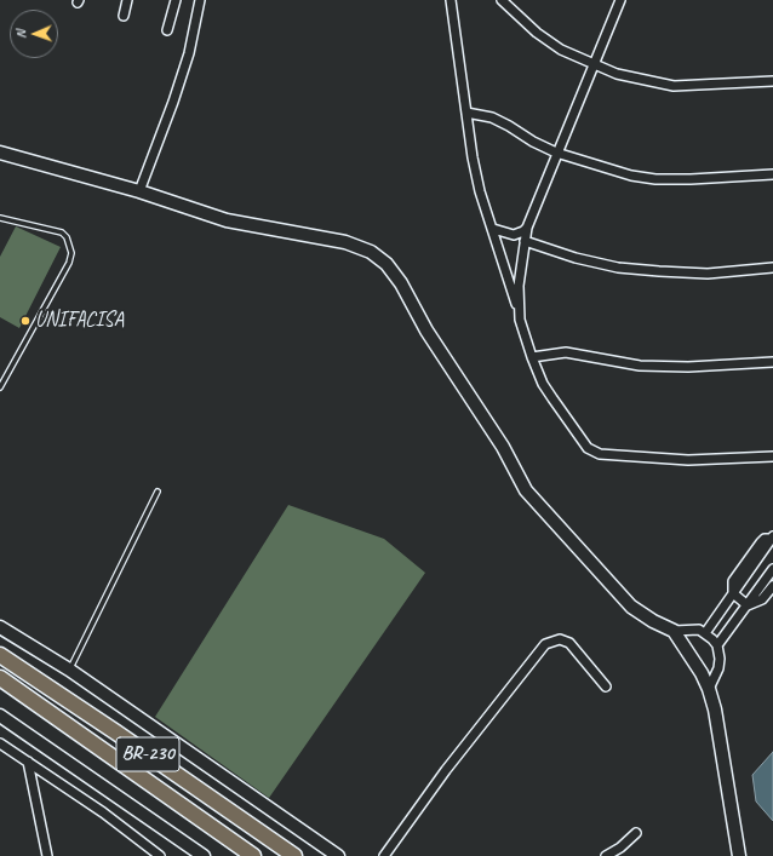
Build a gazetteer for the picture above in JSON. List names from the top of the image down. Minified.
{"streets":{"highway":["BR-230"]},"places":["UNIFACISA"],"north":"left"}
